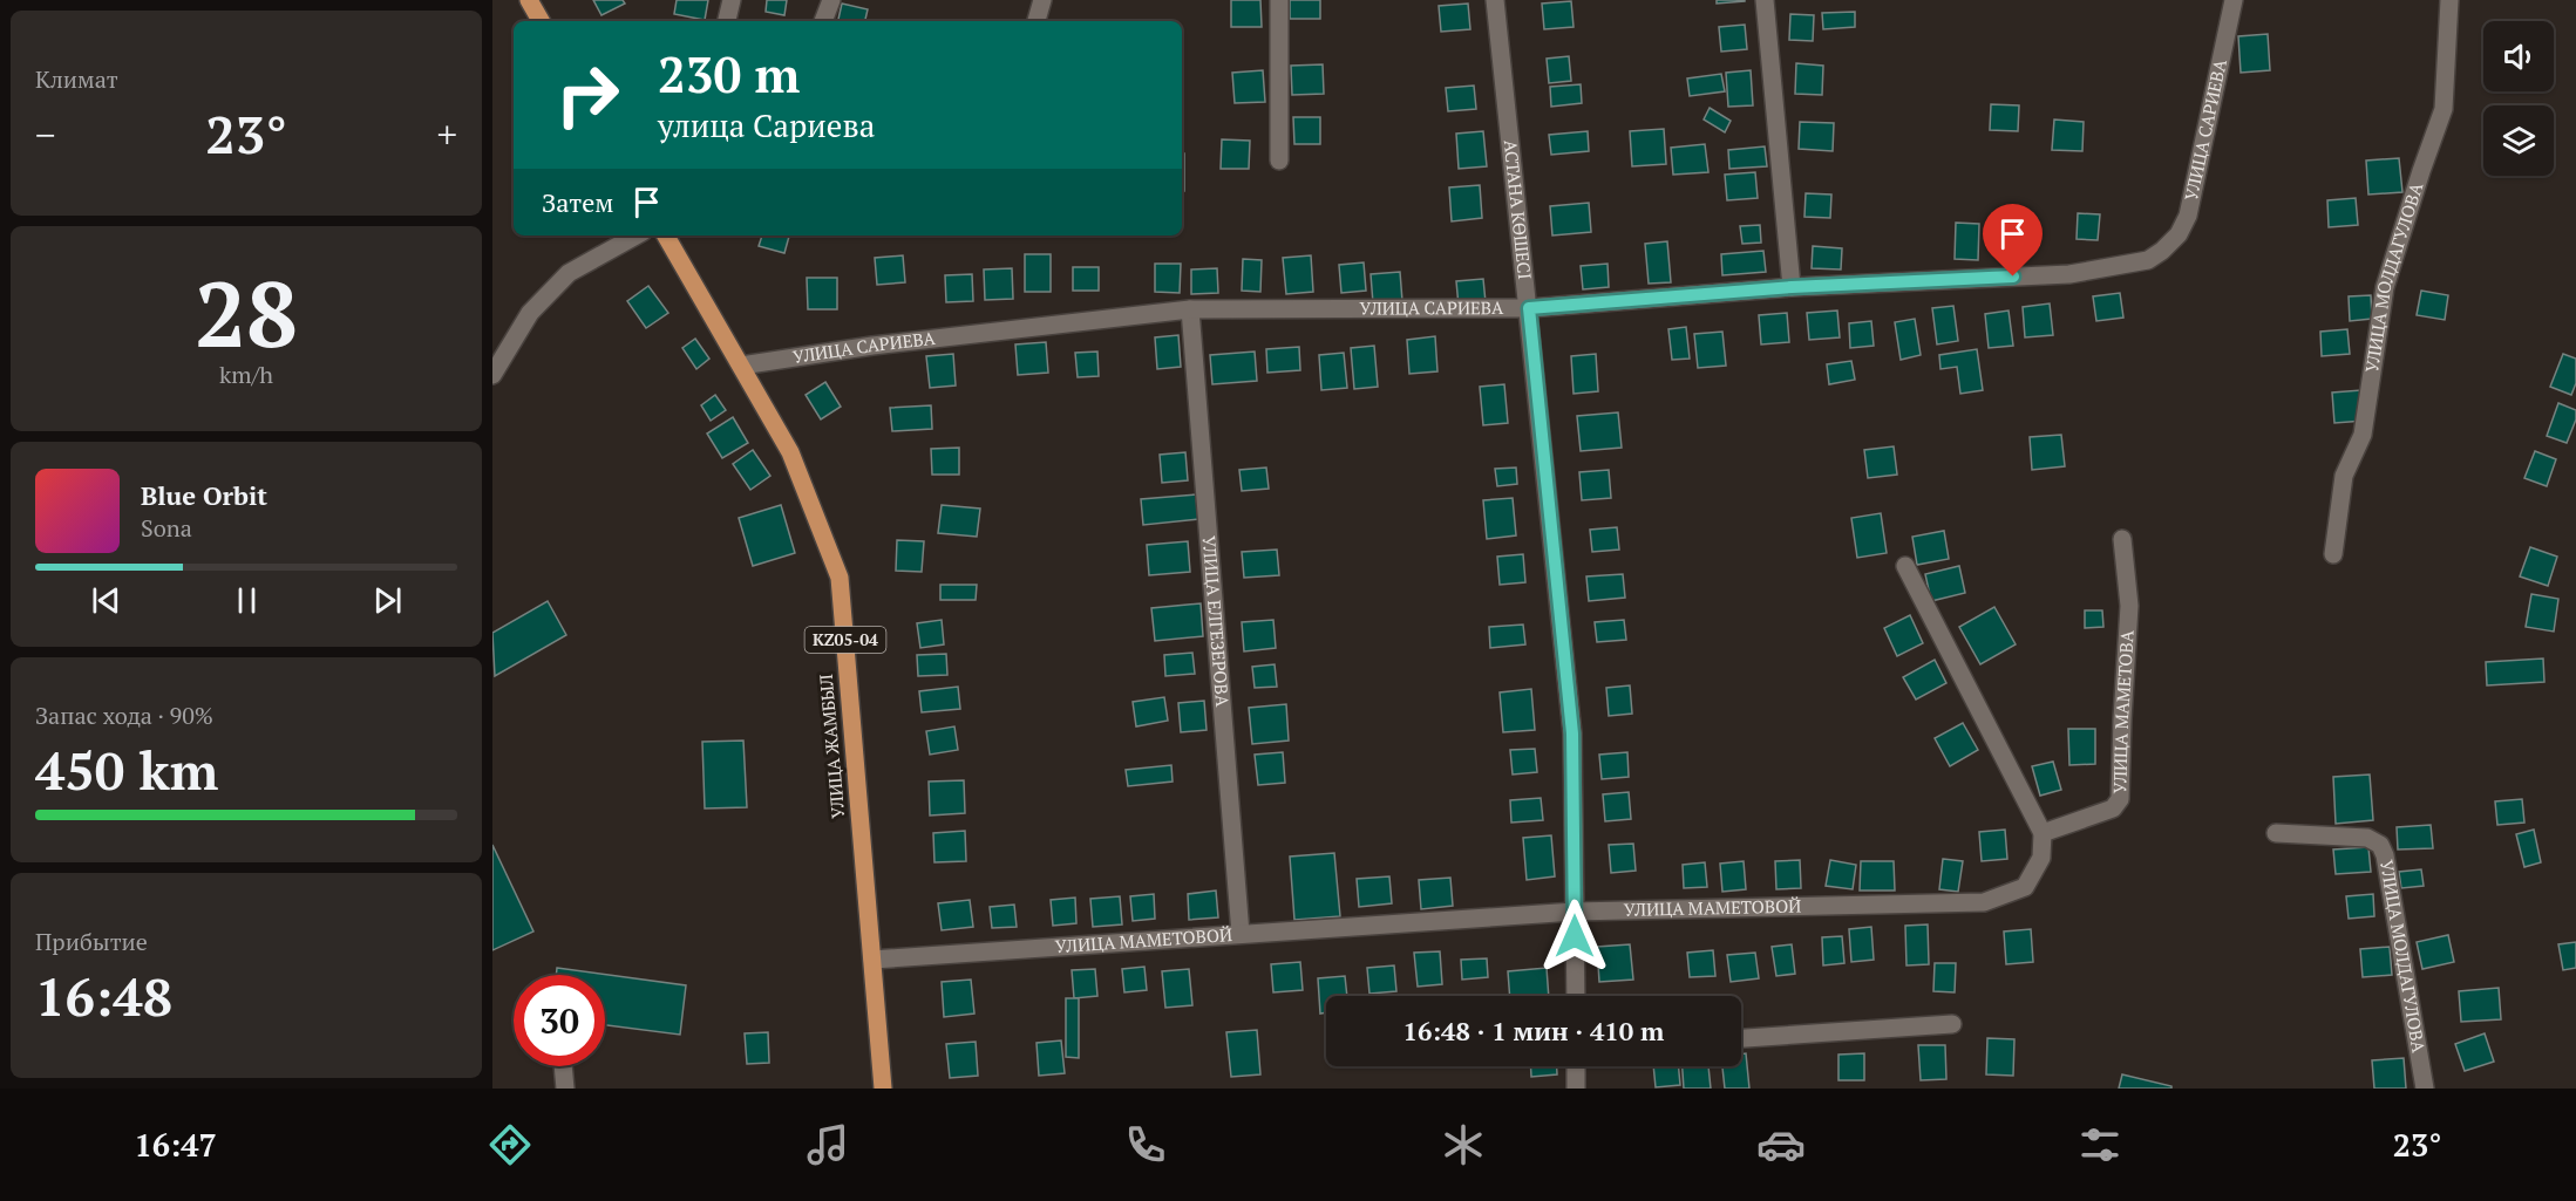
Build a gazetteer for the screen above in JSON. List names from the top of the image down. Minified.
{"streets":{"main road":["KZ05-04","УЛИЦА ЖАМБЫЛ"],"street":["УЛИЦА САРИЕВА","АСТАНА КӨШЕСІ","УЛИЦА МОЛДАГУЛОВА","УЛИЦА ЕЛГЕЗЕРОВА","УЛИЦА МАМЕТОВА","УЛИЦА МАМЕТОВОЙ"]},"crossings":[["УЛИЦА САРИЕВА","АСТАНА КӨШЕСІ"],["УЛИЦА САРИЕВА","УЛИЦА ЕЛГЕЗЕРОВА"],["УЛИЦА САРИЕВА","УЛИЦА ЖАМБЫЛ"],["АСТАНА КӨШЕСІ","УЛИЦА МАМЕТОВОЙ"],["УЛИЦА ЕЛГЕЗЕРОВА","УЛИЦА МАМЕТОВОЙ"],["УЛИЦА МАМЕТОВА","УЛИЦА МАМЕТОВОЙ"],["УЛИЦА ЖАМБЫЛ","УЛИЦА МАМЕТОВОЙ"]],"page":{"tile":["Климат",["28","km/h"],["Запас хода · 90%","450 km"],["Прибытие","16:48"]],"turn":["230 m","улица Сариева"],"heat":["−","23°","+"],"then":"Затем","song":["Blue Orbit","Sona"],"limit":"30","trip":"16:48 · 1 мин · 410 m","tabs":["16:47","23°"]}}
